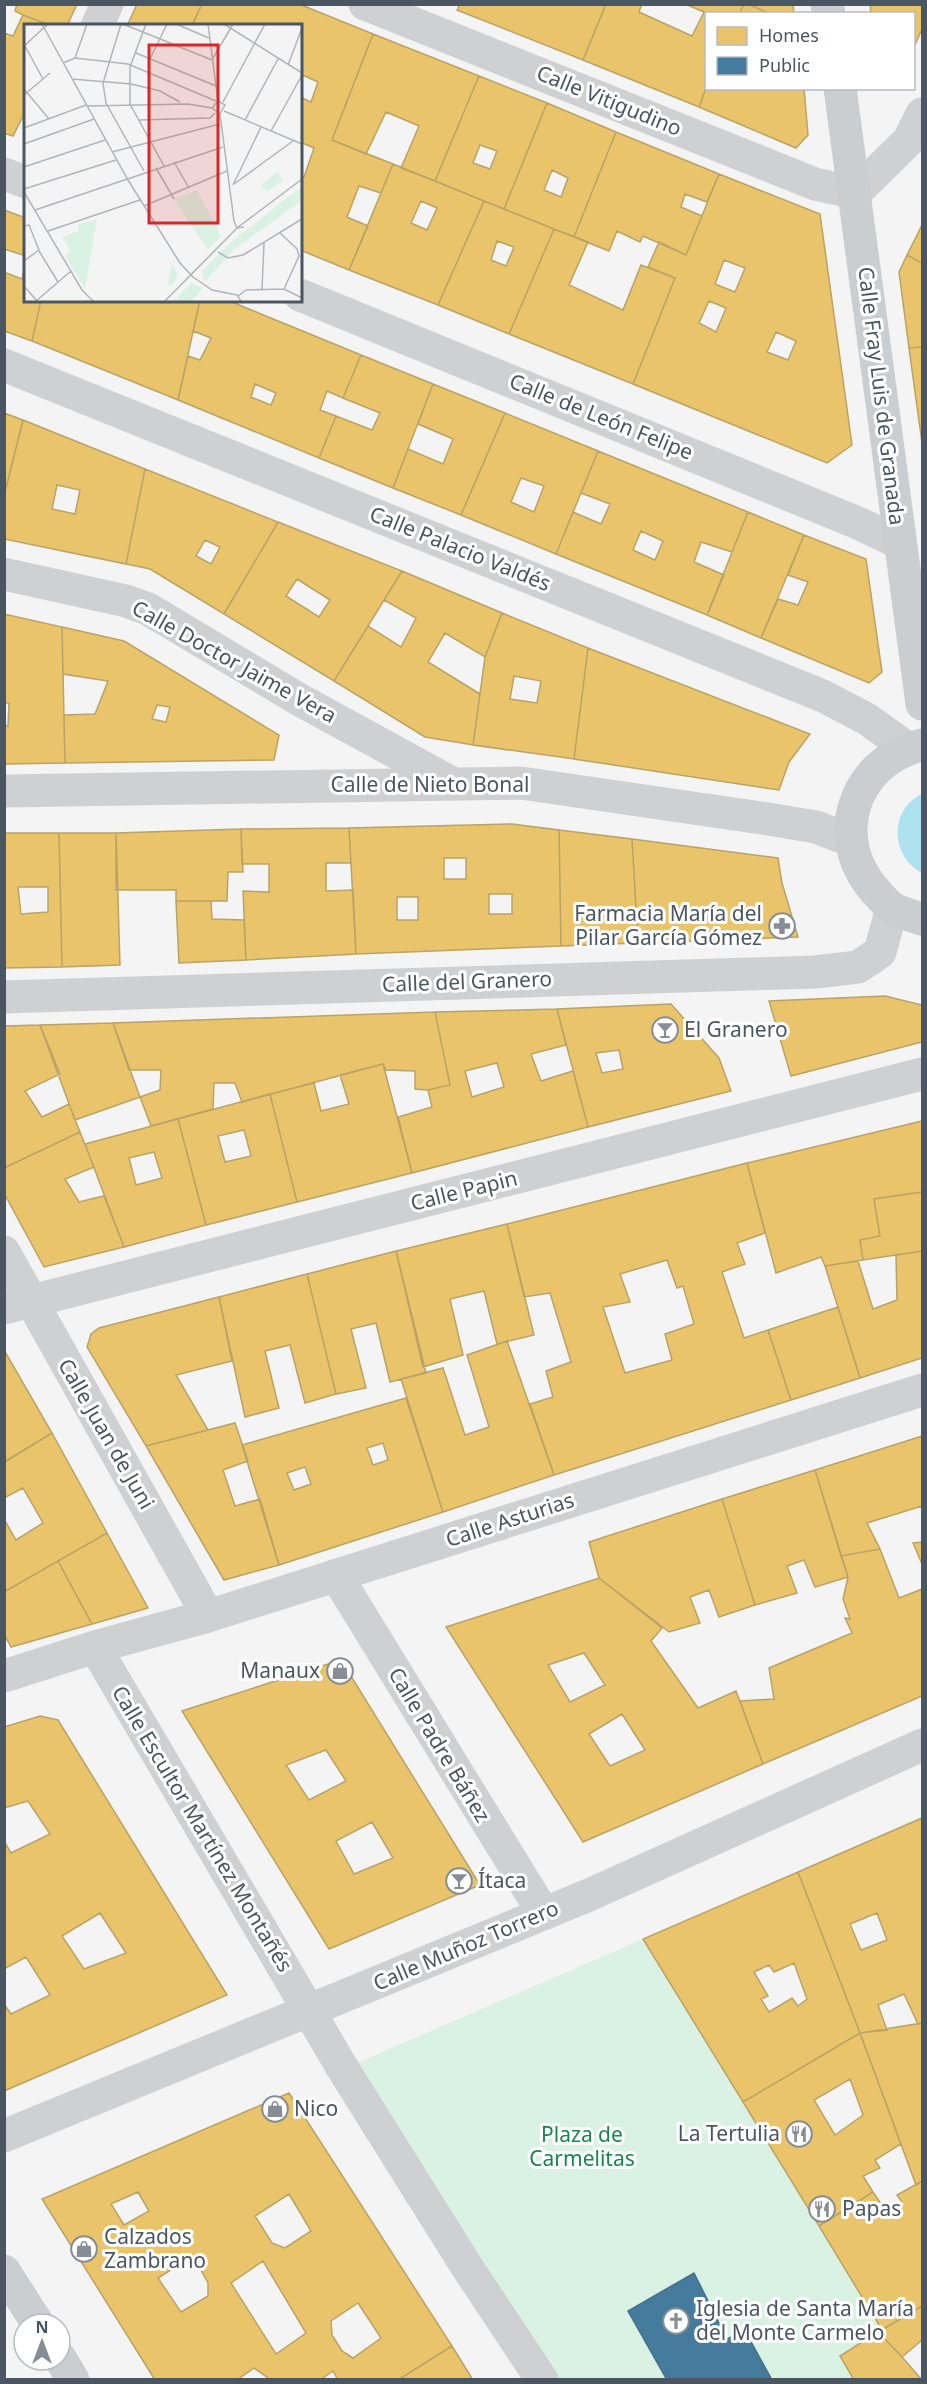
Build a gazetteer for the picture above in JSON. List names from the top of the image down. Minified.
{"streets":{"main road":["Calle Fray Luis de Granada"],"street":["Calle Vitigudino","Calle de León Felipe","Calle Palacio Valdés","Calle Doctor Jaime Vera","Calle de Nieto Bonal","Calle del Granero","Calle Papin","Calle Juan de Juni","Calle Asturias","Calle Padre Báñez","Calle Escultor Martínez Montañés","Calle Muñoz Torrero"]},"crossings":[["Calle Vitigudino","Calle Fray Luis de Granada"],["Calle Fray Luis de Granada","Calle de León Felipe"],["Calle Doctor Jaime Vera","Calle de Nieto Bonal"],["Calle Papin","Calle Juan de Juni"],["Calle Juan de Juni","Calle Asturias"],["Calle Asturias","Calle Padre Báñez"],["Calle Asturias","Calle Escultor Martínez Montañés"],["Calle Padre Báñez","Calle Muñoz Torrero"],["Calle Escultor Martínez Montañés","Calle Muñoz Torrero"]],"parks":["Plaza de Carmelitas"],"places":{"pharmacy":["Farmacia María del Pilar García Gómez"],"bar":["El Granero","Ítaca"],"shop":["Manaux","Nico","Calzados Zambrano"],"restaurant":["La Tertulia","Papas"],"church":["Iglesia de Santa María del Monte Carmelo"]},"legend":["Homes","Public"],"north":"top"}
